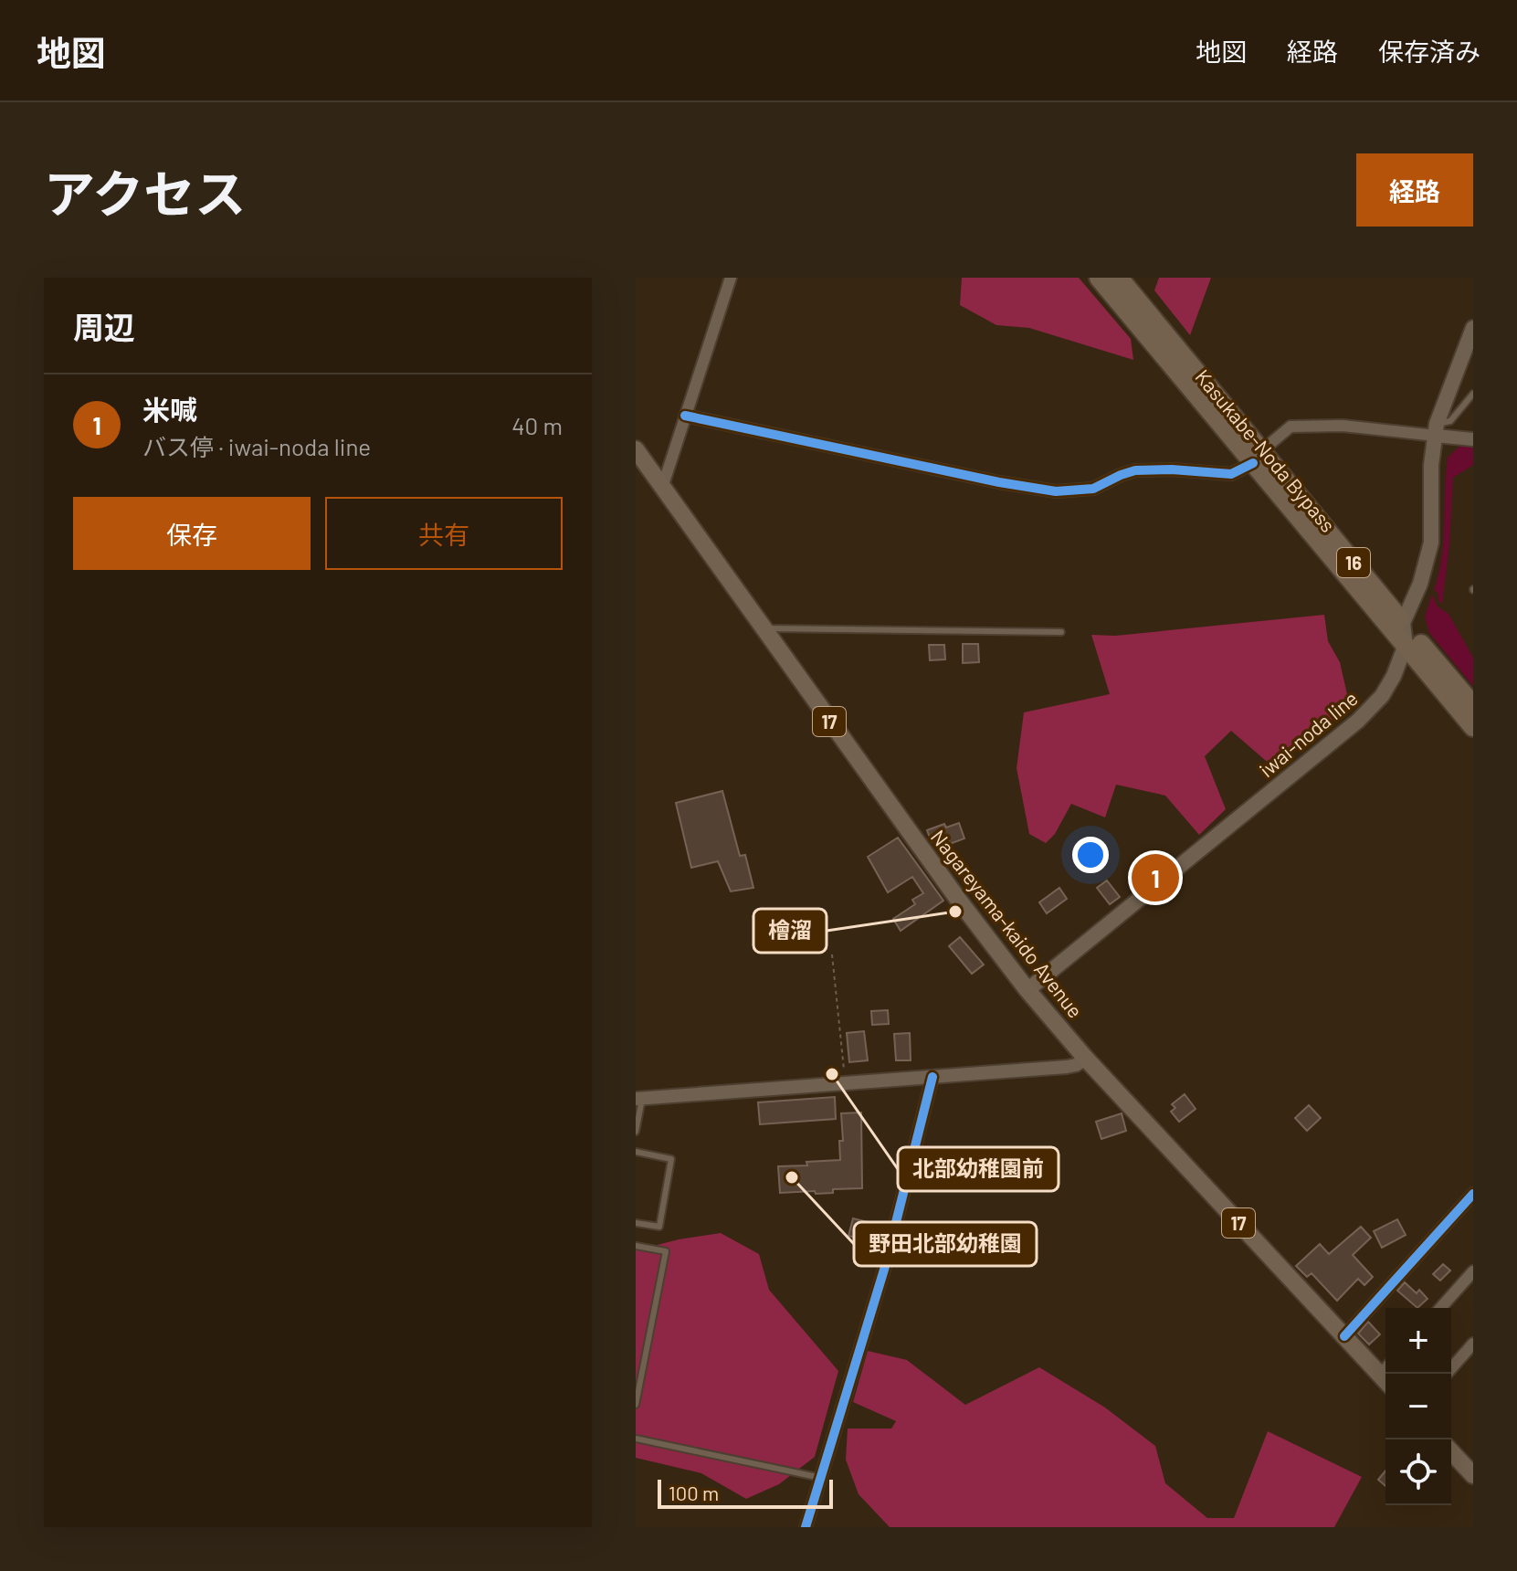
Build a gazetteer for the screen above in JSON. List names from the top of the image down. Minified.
{"streets":{"highway":["Kasukabe-Noda Bypass","16"],"main road":["17","iwai-noda line","Nagareyama-kaido Avenue"]},"crossings":[["Kasukabe-Noda Bypass","iwai-noda line"],["iwai-noda line","Nagareyama-kaido Avenue"]],"places":["檜溜","北部幼稚園前","野田北部幼稚園"],"scale_bar":"100 m","page":{"header":"地図","nav":["地図","経路","保存済み"],"title":"アクセス","buttons":["経路",["保存","共有"]],"heading":"周辺","list":[{"mark":"1","name":"米喊","note":"バス停 · iwai-noda line","value":"40 m"}],"pins":"1","map_buttons":["+","−"],"scale":"100 m"}}
